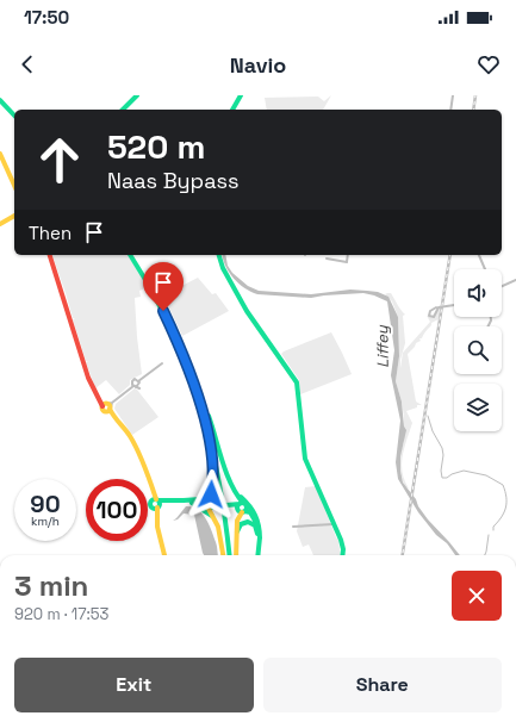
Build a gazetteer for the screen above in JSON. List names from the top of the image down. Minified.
{"water":["Liffey"],"page":{"status":"17:50","header":"Navio","turn":["520 m","Naas Bypass"],"then":"Then","speed":"90 km/h","limit":"100","heading":["3 min","920 m · 17:53"],"buttons":["Exit","Share"]}}
